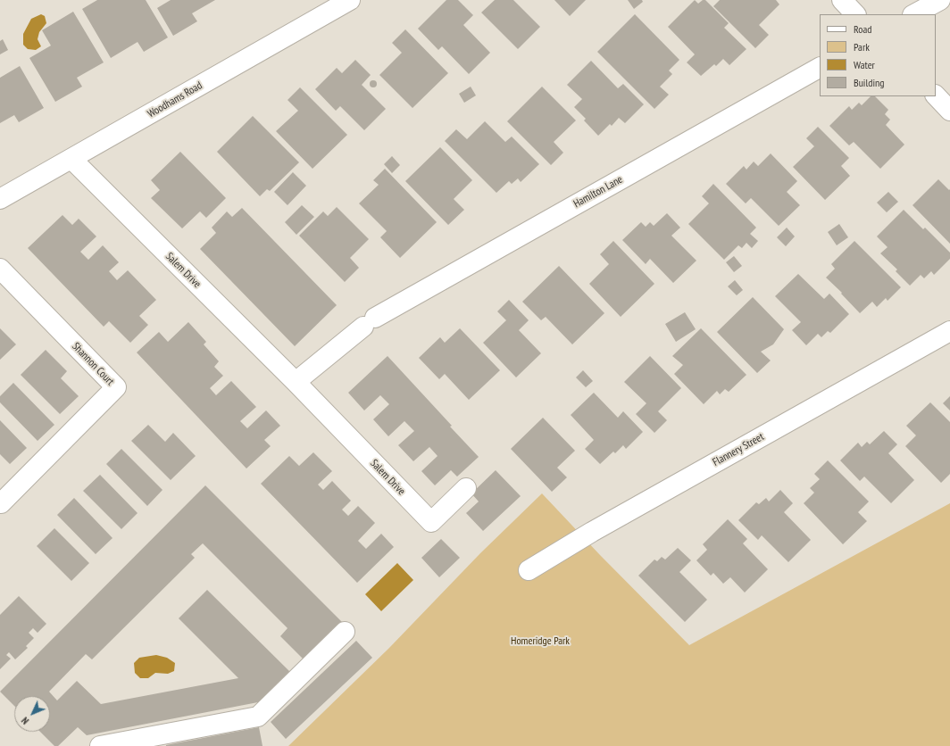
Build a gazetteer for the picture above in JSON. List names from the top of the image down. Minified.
{"streets":{"street":["Woodhams Road","Hamilton Lane","Salem Drive","Shannon Court","Flannery Street"]},"crossings":[["Woodhams Road","Salem Drive"],["Hamilton Lane","Salem Drive"]],"parks":["Homeridge Park"],"legend":["Road","Park","Water","Building"],"north":"bottom left"}
